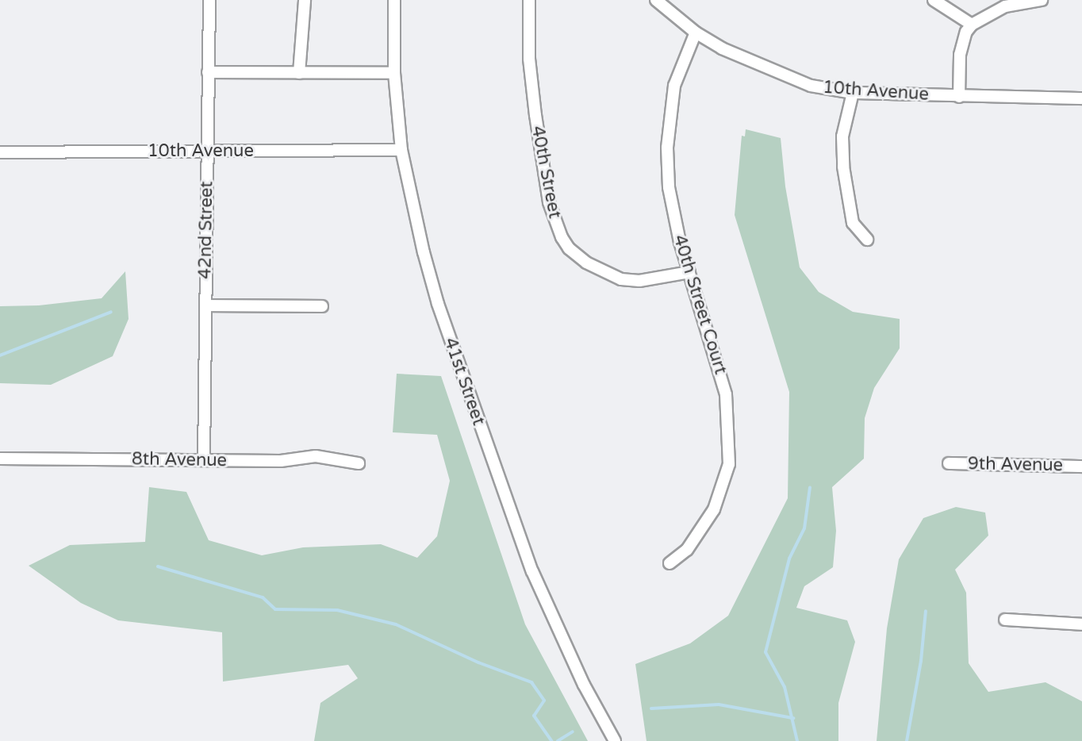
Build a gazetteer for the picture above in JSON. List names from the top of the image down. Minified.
{"streets":{"street":["10th Avenue","40th Street","42nd Street","40th Street Court","41st Street","8th Avenue","9th Avenue"]},"crossings":[["10th Avenue","42nd Street"],["10th Avenue","40th Street Court"],["10th Avenue","41st Street"],["40th Street","40th Street Court"],["42nd Street","8th Avenue"]]}
